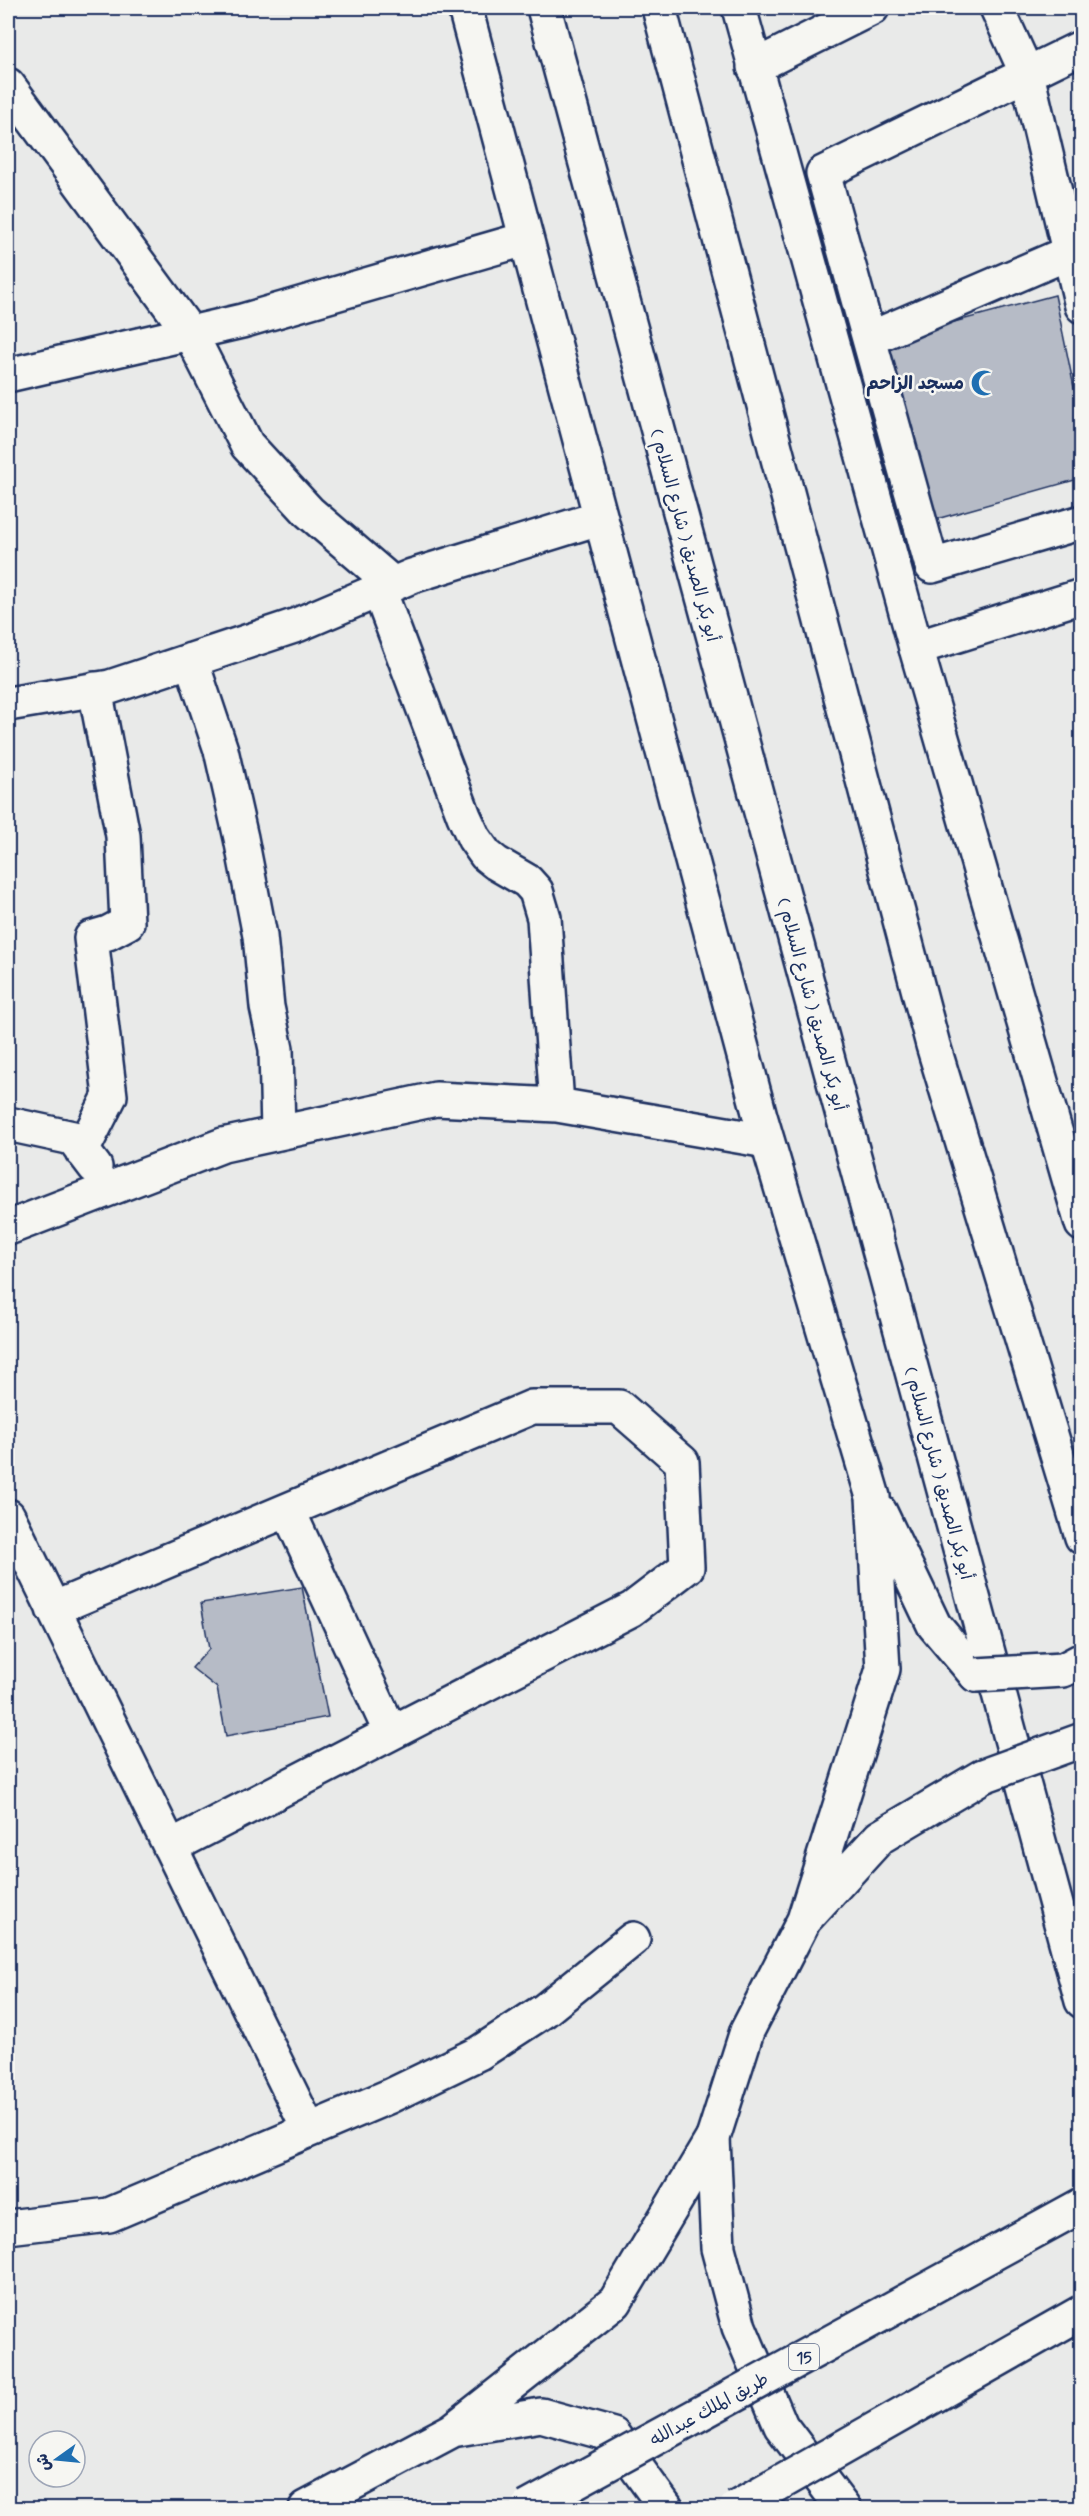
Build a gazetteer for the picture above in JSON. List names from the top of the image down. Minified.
{"streets":{"main road":["( شارع السلام ) أبو بكر الصديق","15","طريق الملك عبدالله"]},"places":{"mosque":["مسجد الزاحم"]},"north":"left"}
